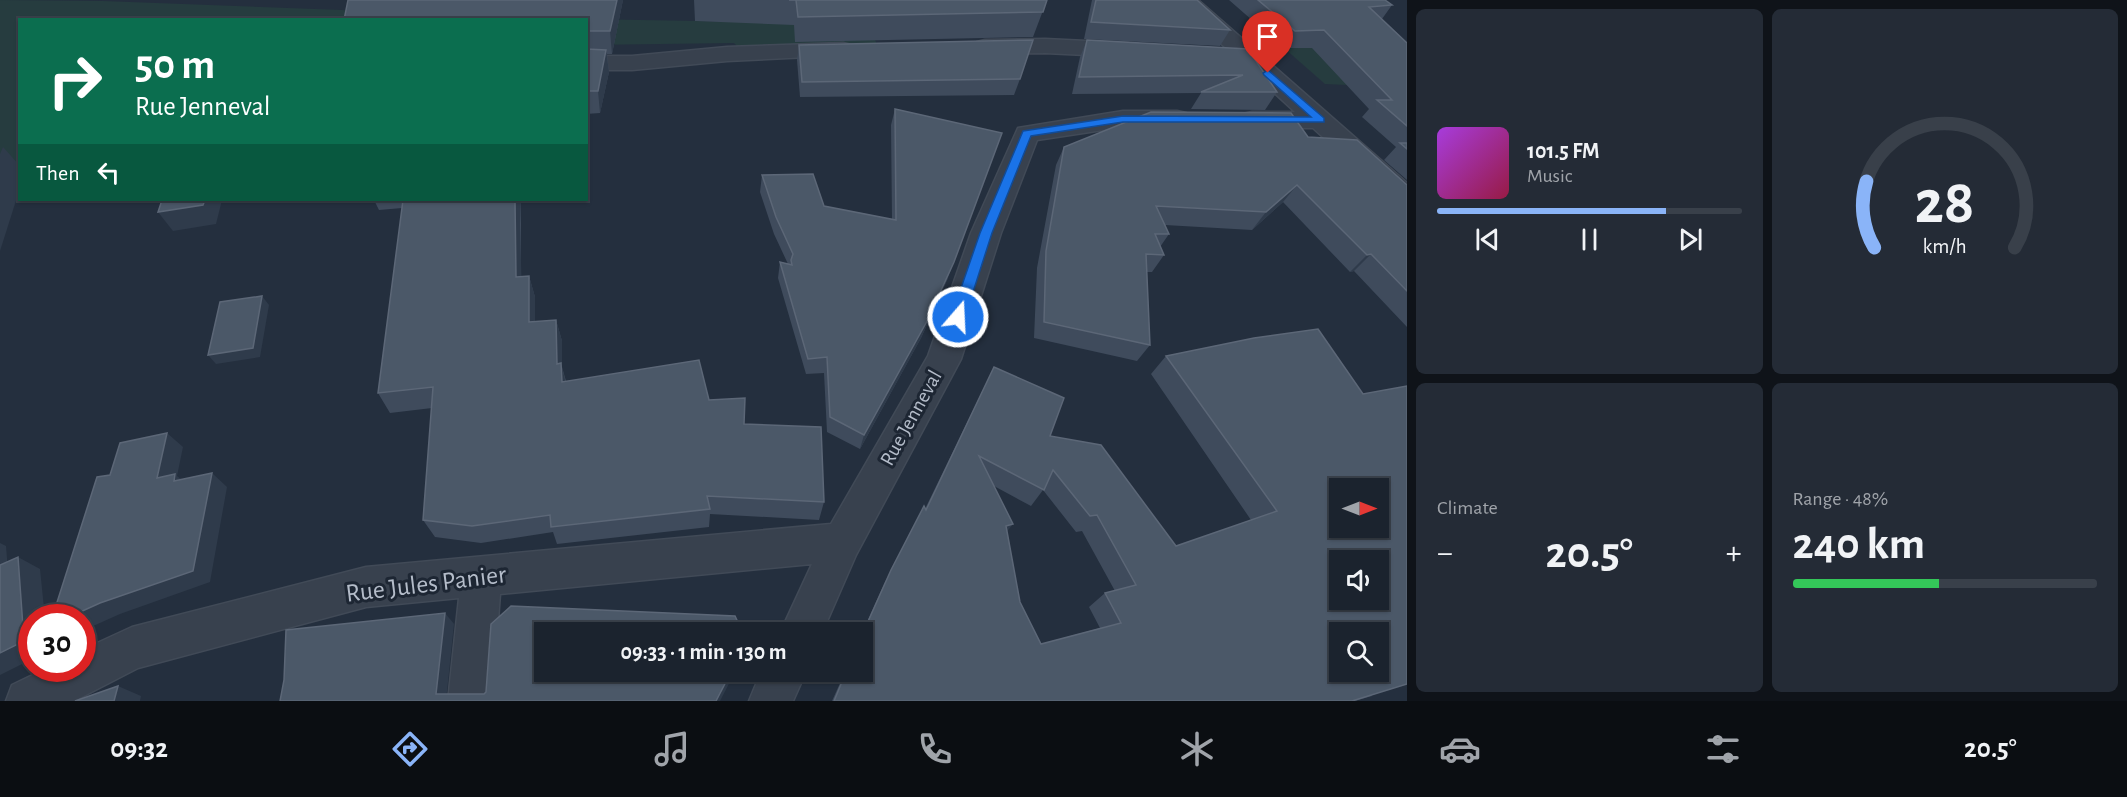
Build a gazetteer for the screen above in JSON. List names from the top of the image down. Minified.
{"streets":{"street":["Rue Jenneval","Rue Jules Panier"]},"crossings":[["Rue Jenneval","Rue Jules Panier"]],"north":"right","page":{"turn":["50 m","Rue Jenneval"],"song":["101.5 FM","Music"],"then":"Then","tile":["Climate",["Range · 48%","240 km"]],"heat":["−","20.5°","+"],"limit":"30","trip":"09:33 · 1 min · 130 m","tabs":["09:32","20.5°"],"gauge":["28","km/h"]}}
